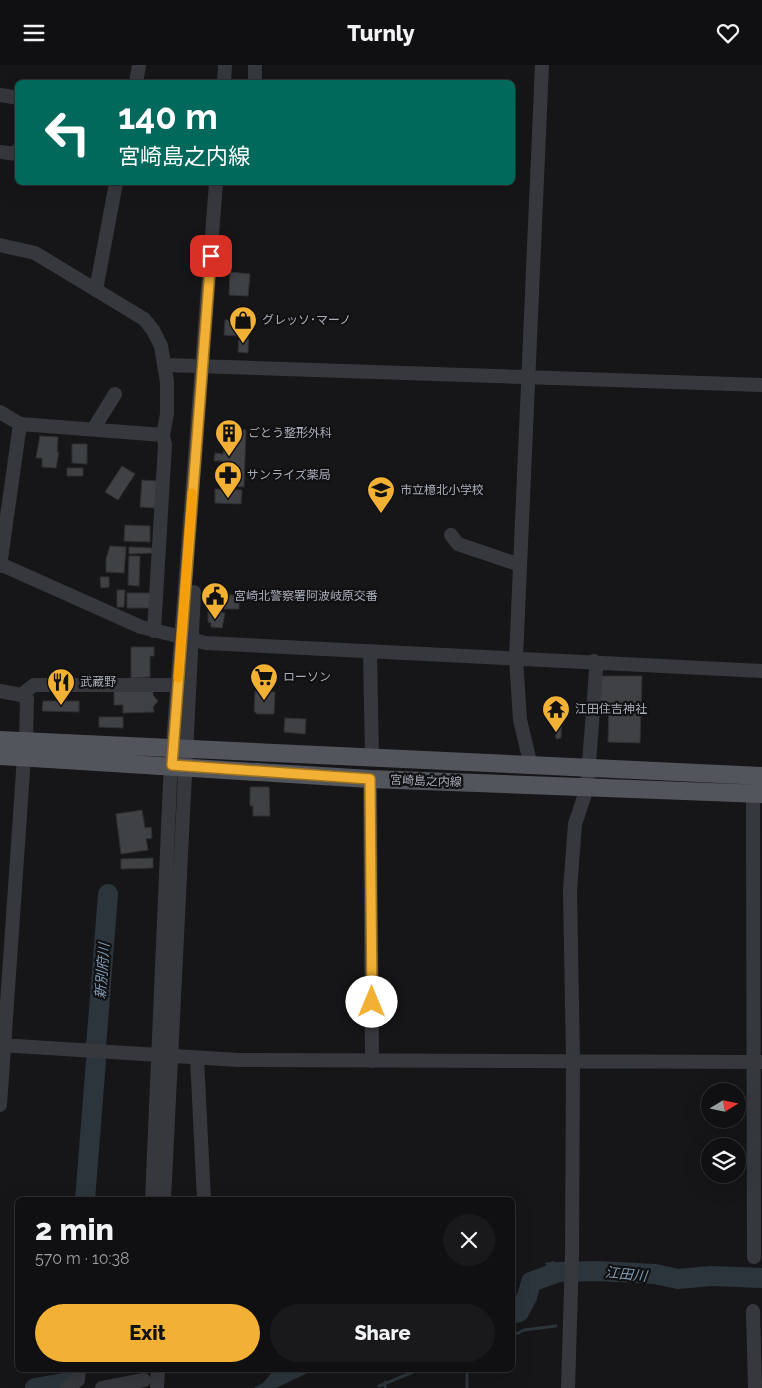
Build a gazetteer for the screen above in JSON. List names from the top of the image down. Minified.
{"streets":{"main road":["宮崎島之内線"]},"water":["新別府川","江田川"],"places":{"shop":["グレッソ･マーノ"],"building":["ごとう整形外科"],"pharmacy":["サンライズ薬局"],"school or university":["市立檍北小学校"],"public building":["宮崎北警察署阿波岐原交番"],"supermarket":["ローソン"],"restaurant":["武蔵野"],"temple":["江田住吉神社"]},"north":"right","page":{"header":"Turnly","turn":["140 m","宮崎島之内線"],"heading":["2 min","570 m · 10:38"],"buttons":["Exit","Share"]}}
